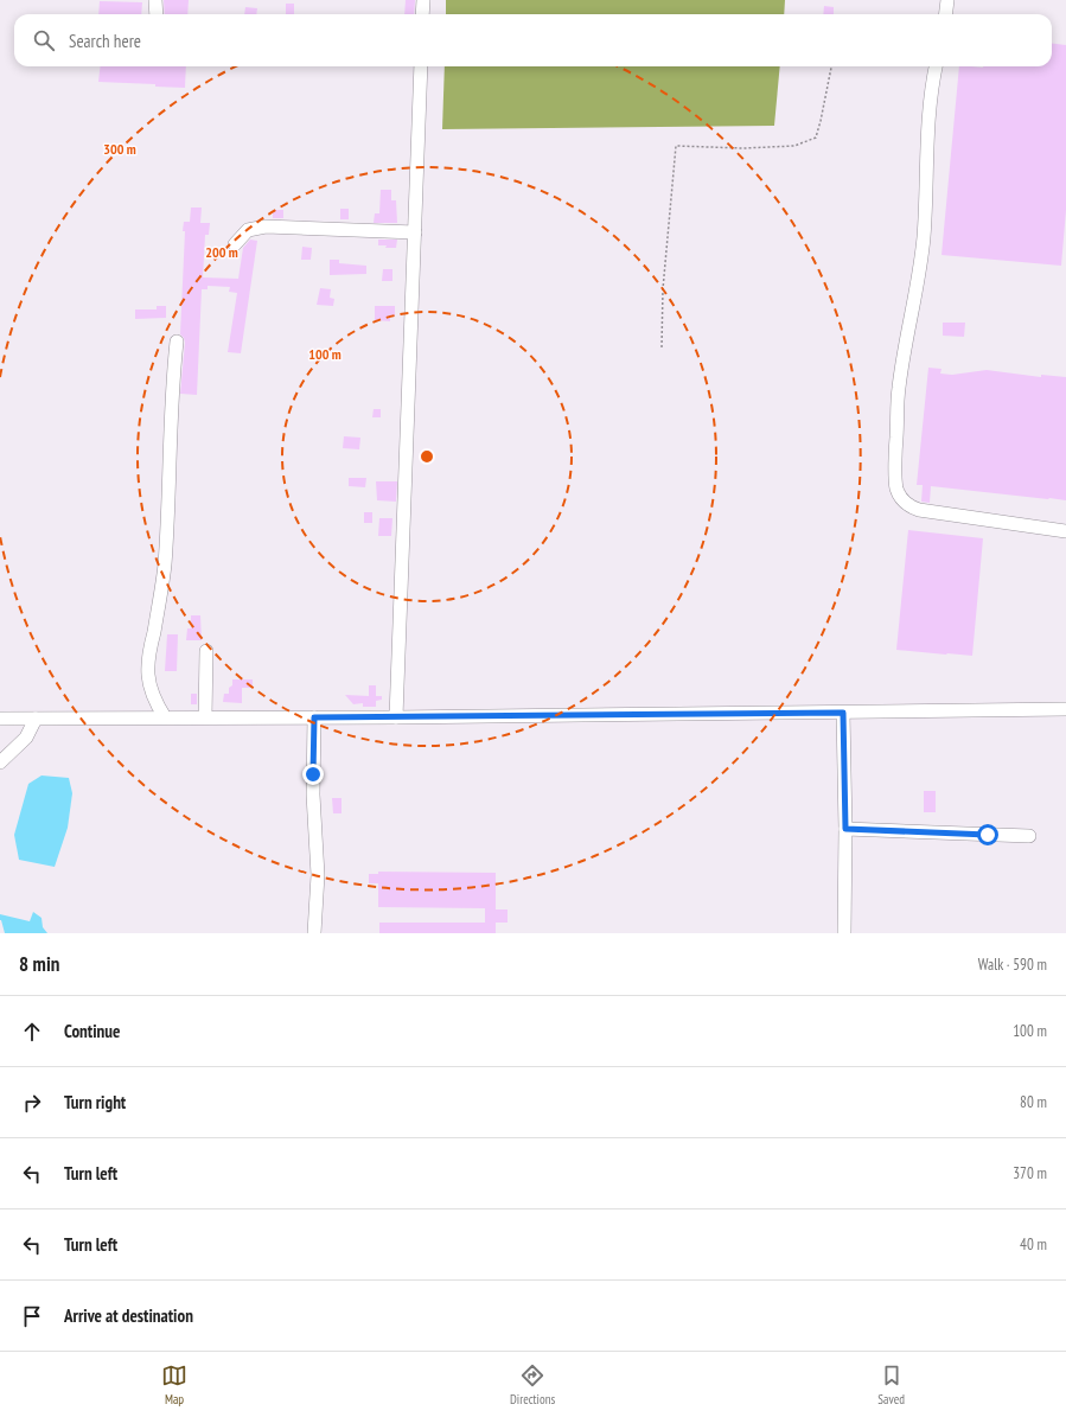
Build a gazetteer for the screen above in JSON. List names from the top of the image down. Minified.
{"page":{"search":"Search here","heading":["8 min","Walk · 590 m"],"list":[["Continue","100 m"],["Turn right","80 m"],["Turn left","370 m"],["Turn left","40 m"],"Arrive at destination"],"nav":["Map","Directions","Saved"]},"rings":["300 m","200 m","100 m"]}
